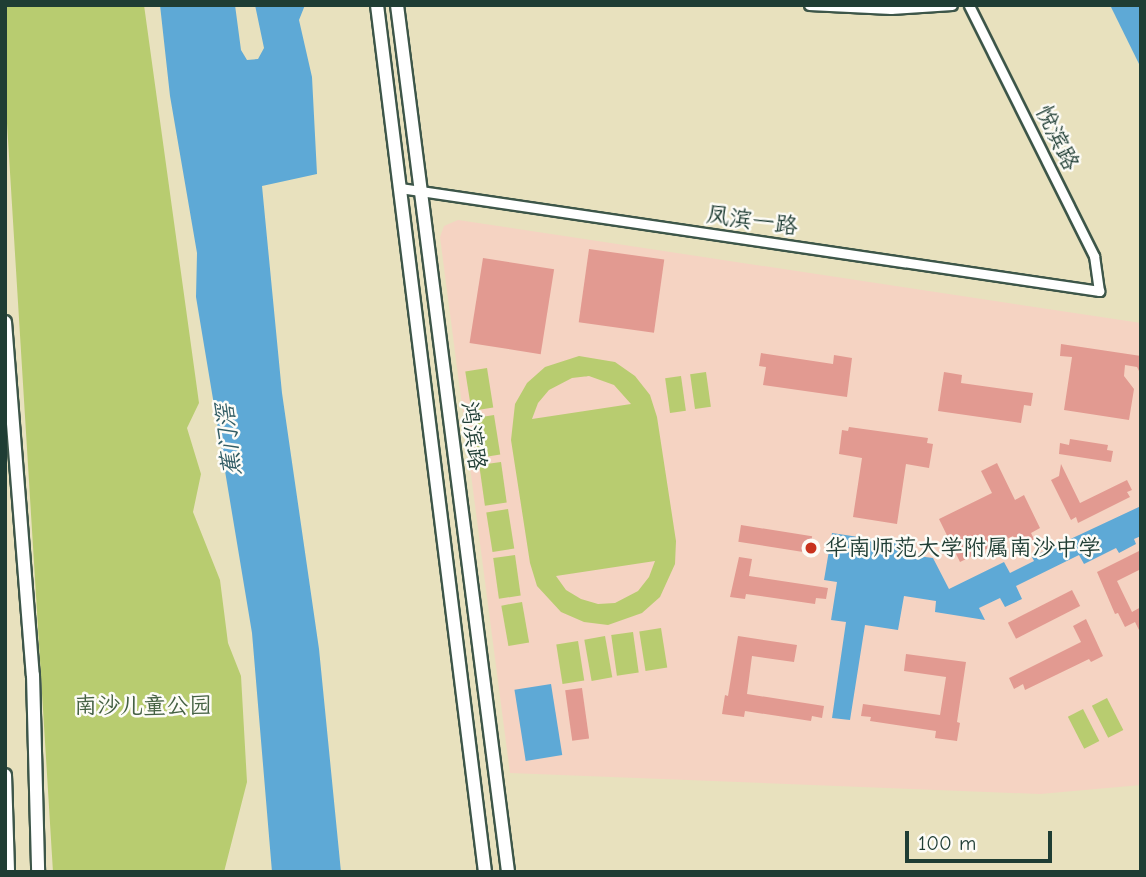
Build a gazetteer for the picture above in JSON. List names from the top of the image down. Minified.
{"streets":{"street":["悦滨路","凤滨一路","鸿滨路"]},"crossings":[["悦滨路","凤滨一路"],["凤滨一路","鸿滨路"]],"water":["蕉门滘"],"parks":["南沙儿童公园"],"places":["华南师范大学附属南沙中学"],"scale_bar":"100 m"}
